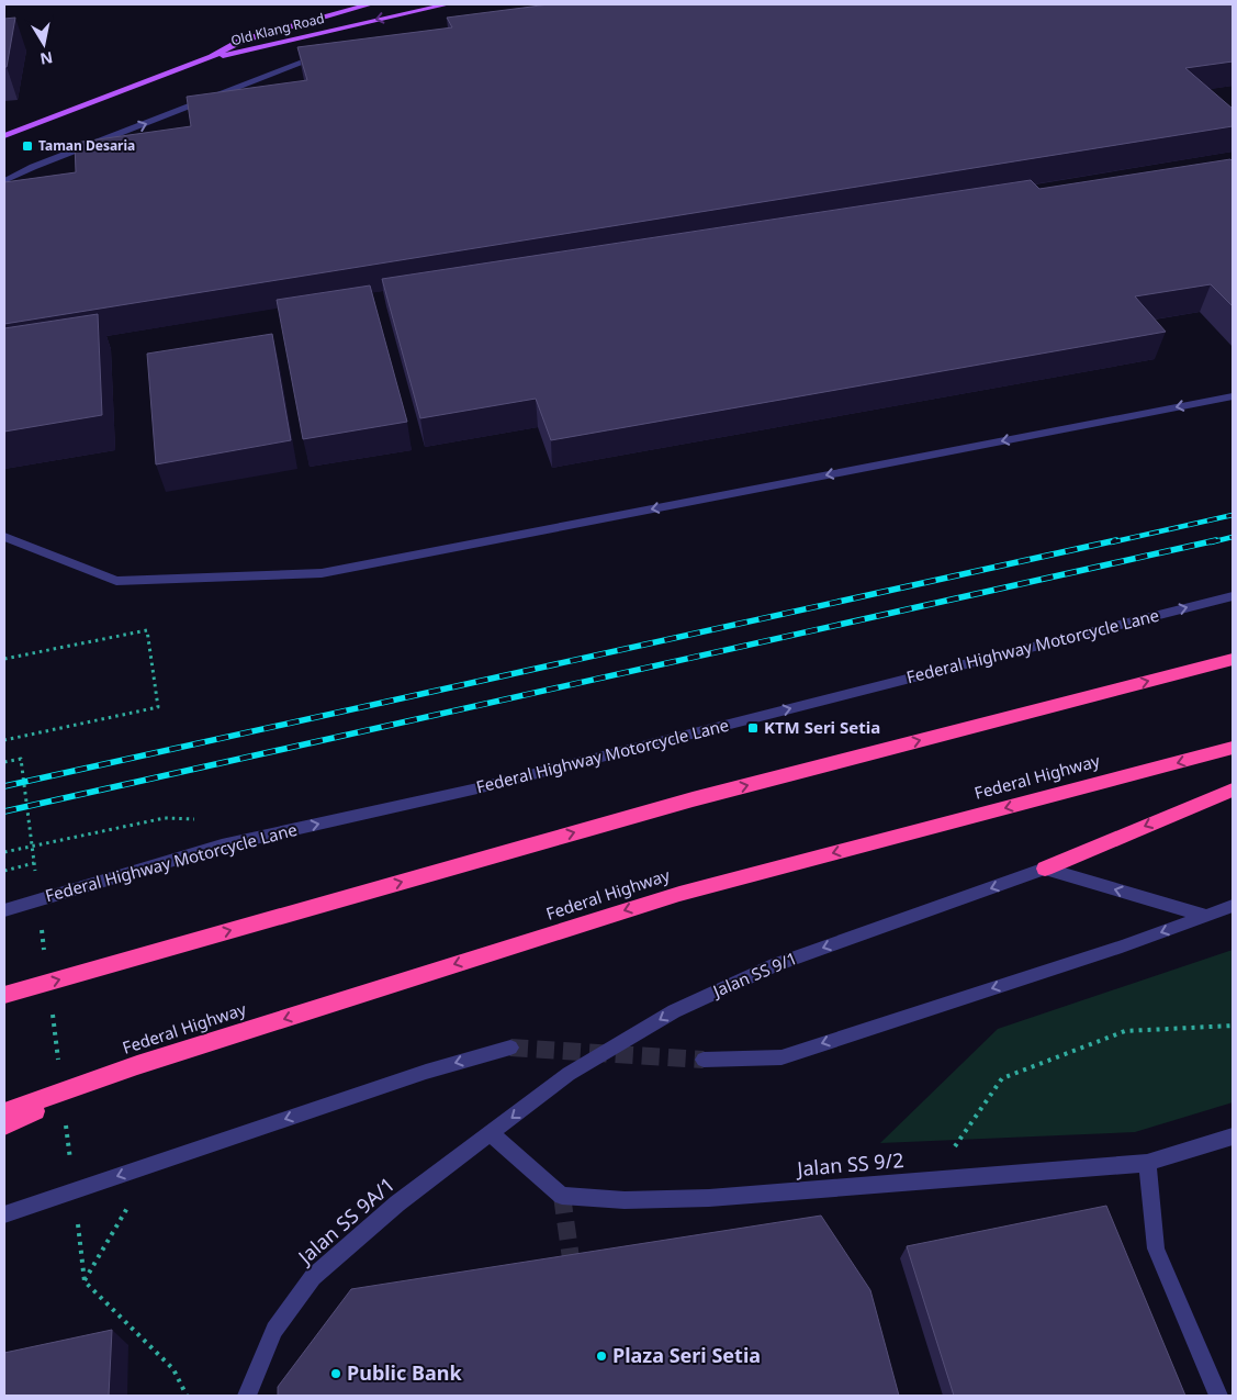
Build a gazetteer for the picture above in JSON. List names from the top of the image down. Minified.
{"streets":{"highway":["Federal Highway"],"main road":["Old Klang Road"],"street":["Federal Highway Motorcycle Lane","Jalan SS 9/1","Jalan SS 9/2","Jalan SS 9A/1"]},"crossings":[["Jalan SS 9/1","Jalan SS 9/2"],["Jalan SS 9/1","Jalan SS 9A/1"],["Jalan SS 9/2","Jalan SS 9A/1"]],"one_way":["Federal Highway Motorcycle Lane"],"places":{"transit":["Taman Desaria","KTM Seri Setia"],"other":["Plaza Seri Setia","Public Bank"]},"north":"bottom"}
